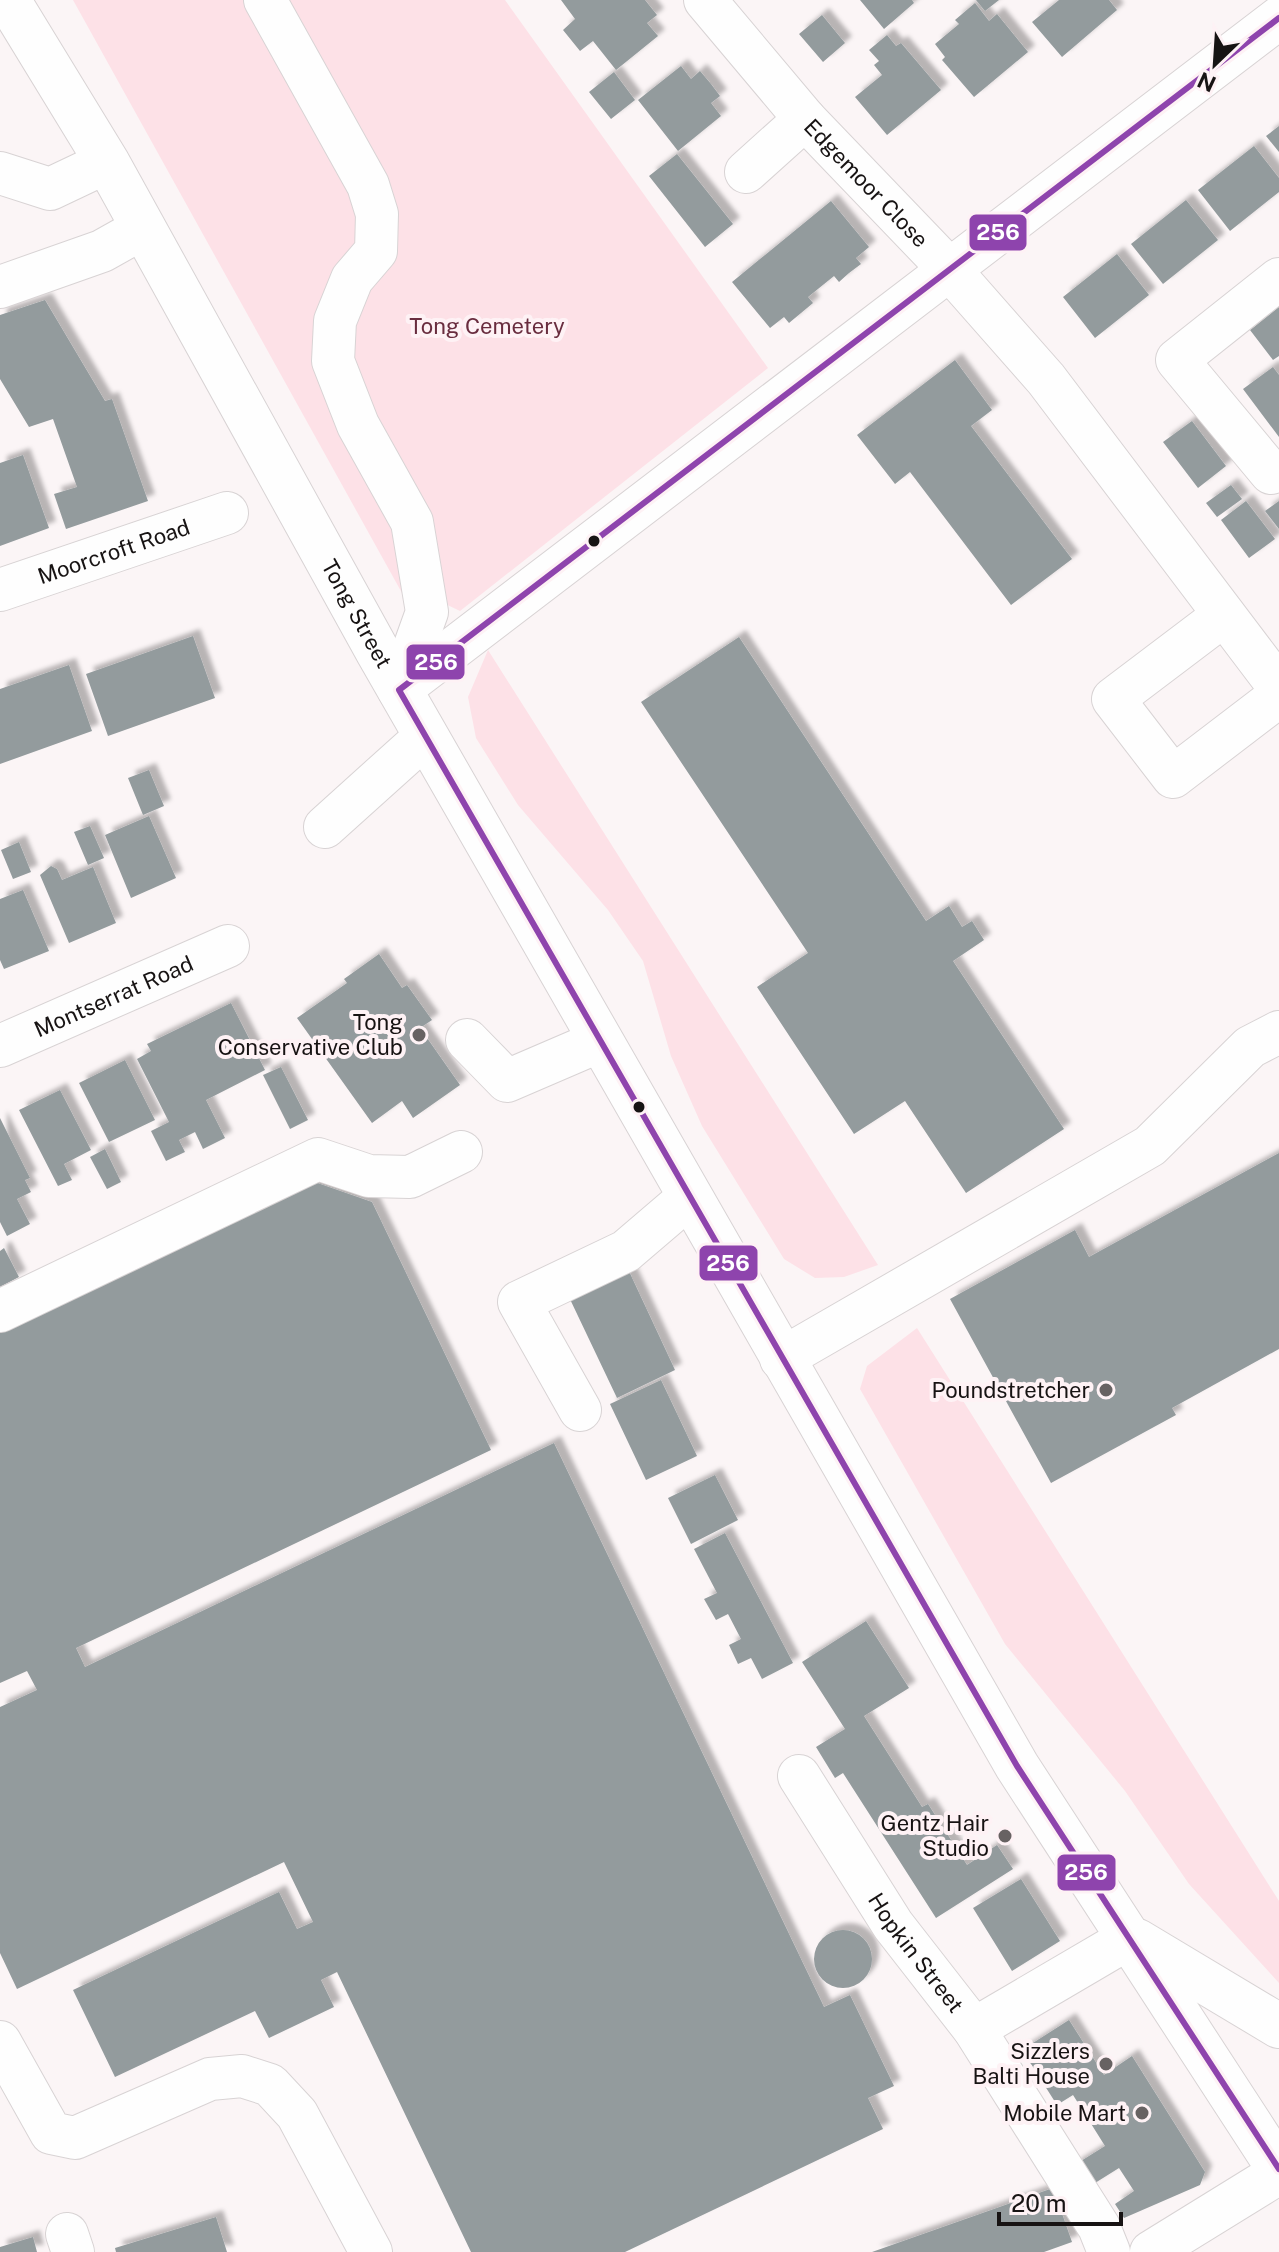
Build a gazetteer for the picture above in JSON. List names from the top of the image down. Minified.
{"streets":{"highway":["Tong Street"],"street":["Edgemoor Close","Moorcroft Road","Montserrat Road","Hopkin Street"]},"parks":["Tong Cemetery"],"places":["Tong Conservative Club","Poundstretcher","Gentz Hair Studio","Sizzlers Balti House","Mobile Mart"],"lines":["transit line 256"],"scale_bar":"20 m","north":"bottom left"}
